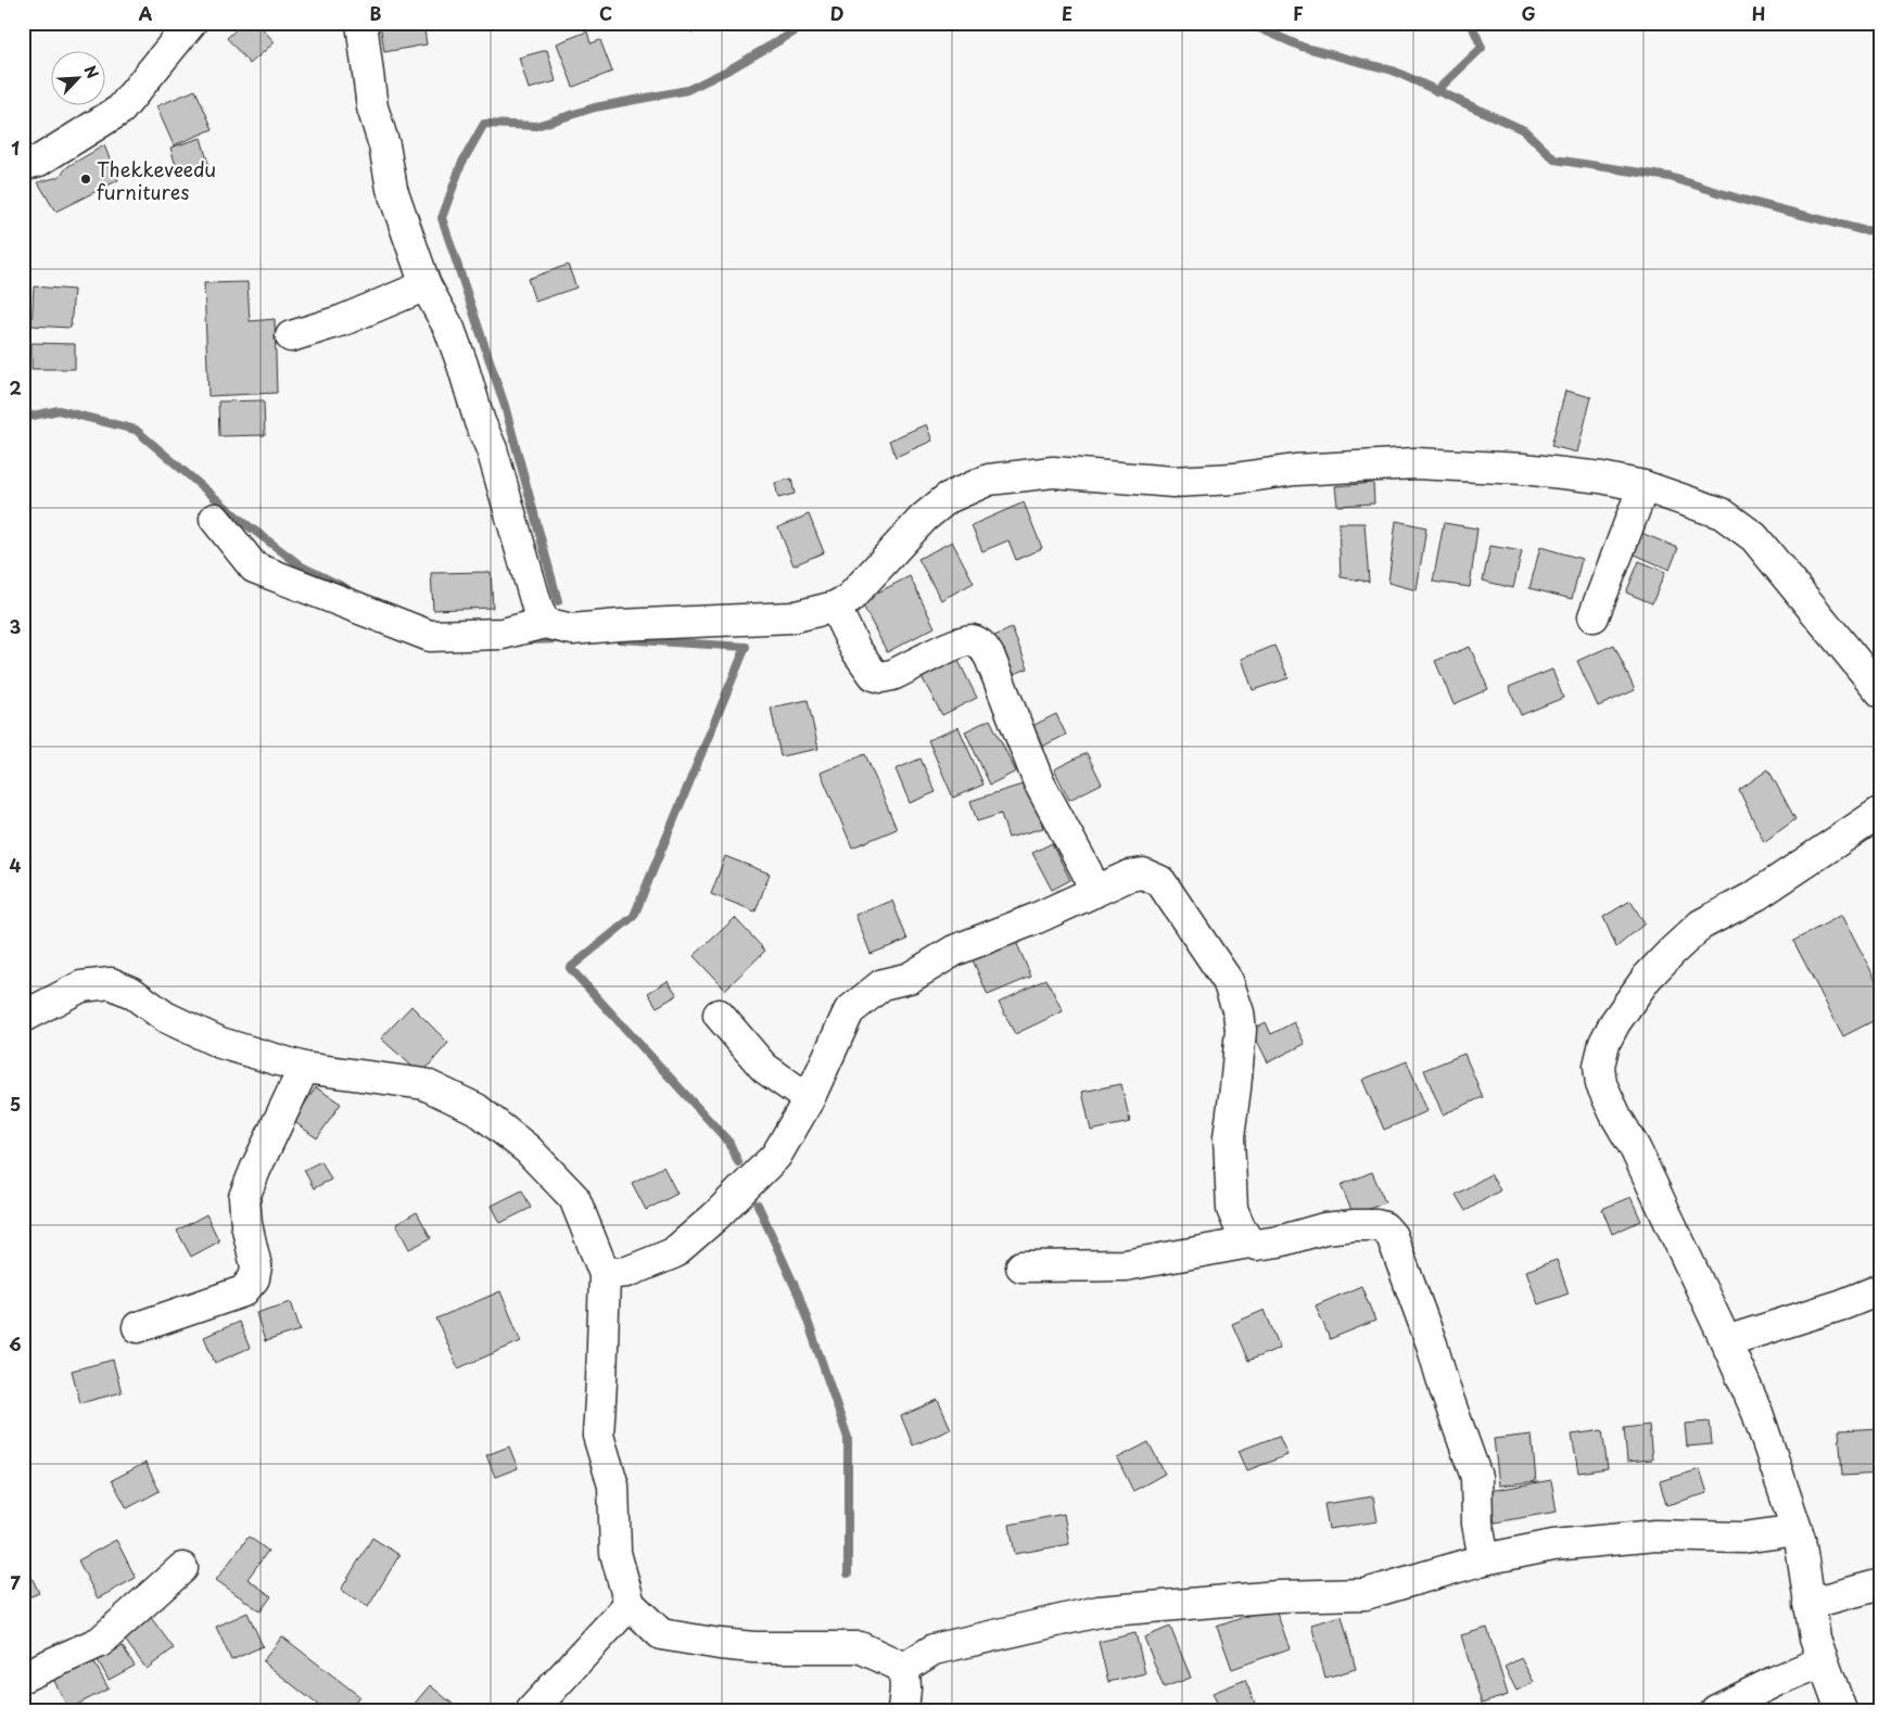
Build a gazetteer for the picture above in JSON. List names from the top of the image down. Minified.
{"places":["Thekkeveedu furnitures"],"north":"top right","grid":{"columns":["A","B","C","D","E","F","G","H"],"rows":["1","2","3","4","5","6","7"]}}
